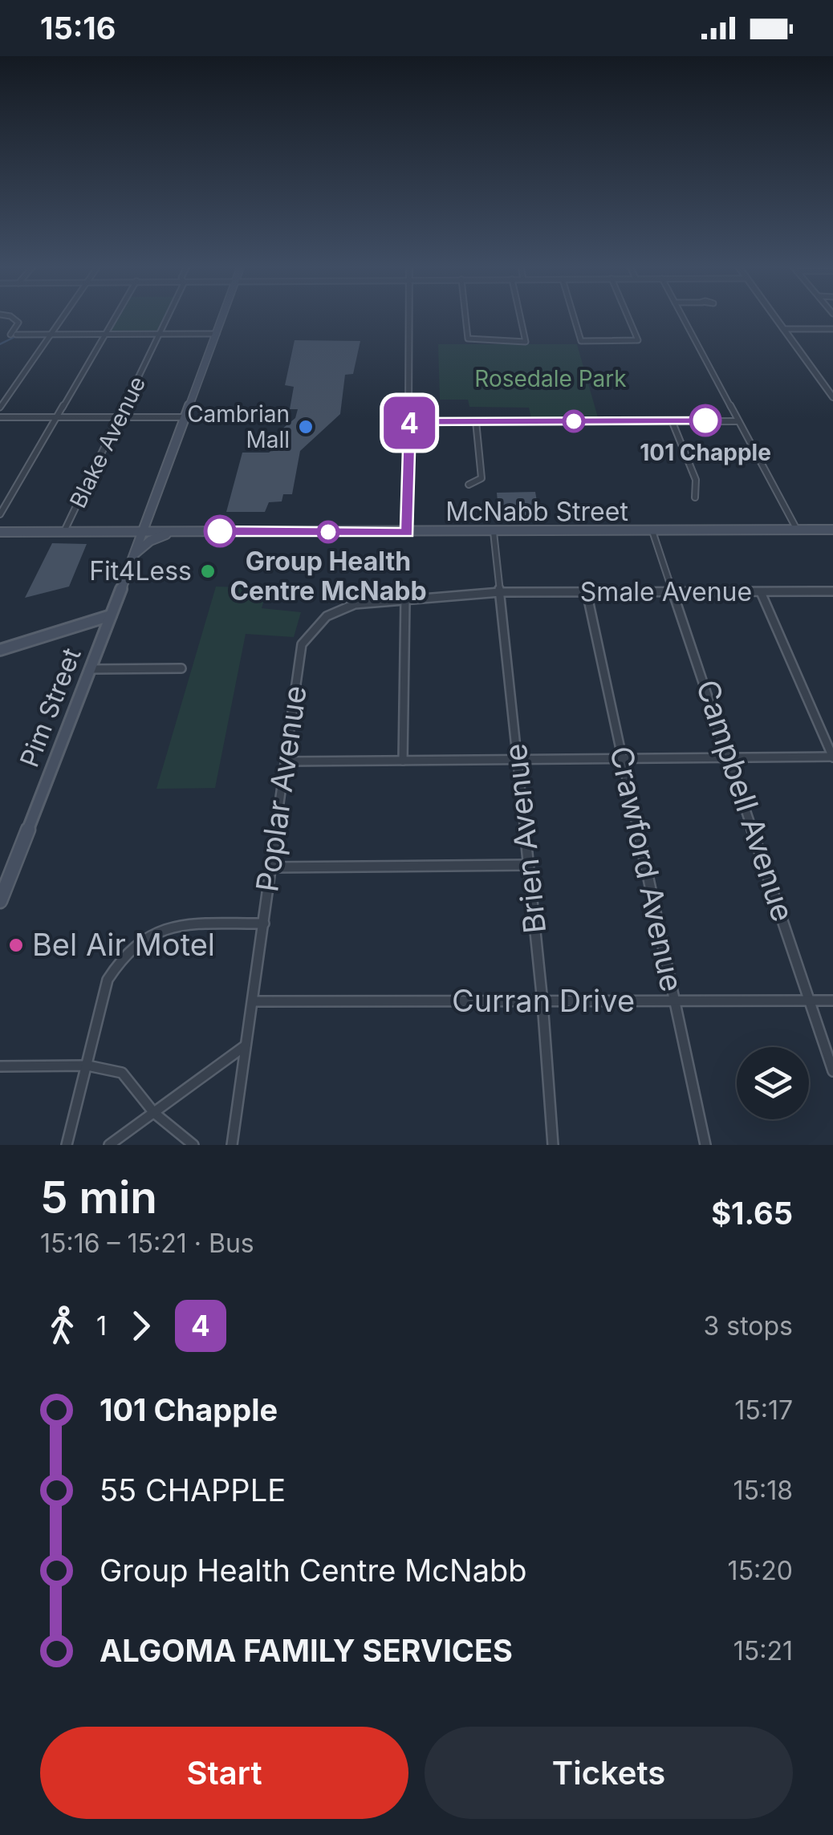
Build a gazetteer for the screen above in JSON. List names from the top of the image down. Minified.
{"streets":{"main road":["McNabb Street","Pim Street"],"street":["Blake Avenue","Smale Avenue","Poplar Avenue","Campbell Avenue","Brien Avenue","Crawford Avenue","Curran Drive"]},"crossings":[["Blake Avenue","McNabb Street"],["McNabb Street","Pim Street"],["McNabb Street","Campbell Avenue"],["McNabb Street","Brien Avenue"],["Smale Avenue","Poplar Avenue"],["Smale Avenue","Campbell Avenue"],["Smale Avenue","Brien Avenue"],["Smale Avenue","Crawford Avenue"],["Poplar Avenue","Brien Avenue"],["Poplar Avenue","Curran Drive"],["Campbell Avenue","Curran Drive"],["Brien Avenue","Curran Drive"],["Crawford Avenue","Curran Drive"]],"parks":["Rosedale Park"],"places":["101 Chapple","Cambrian Mall","Group Health Centre McNabb","Fit4Less","Bel Air Motel"],"lines":["bus line 4"],"page":{"status":"15:16","on_map":"4","heading":["5 min","15:16 – 15:21 · Bus","$1.65"],"legs":["1","4","3 stops"],"list":[{"name":"101 Chapple","value":"15:17"},{"name":"55 CHAPPLE","value":"15:18"},{"name":"Group Health Centre McNabb","value":"15:20"},{"name":"ALGOMA FAMILY SERVICES","value":"15:21"}],"buttons":["Start","Tickets"]}}
